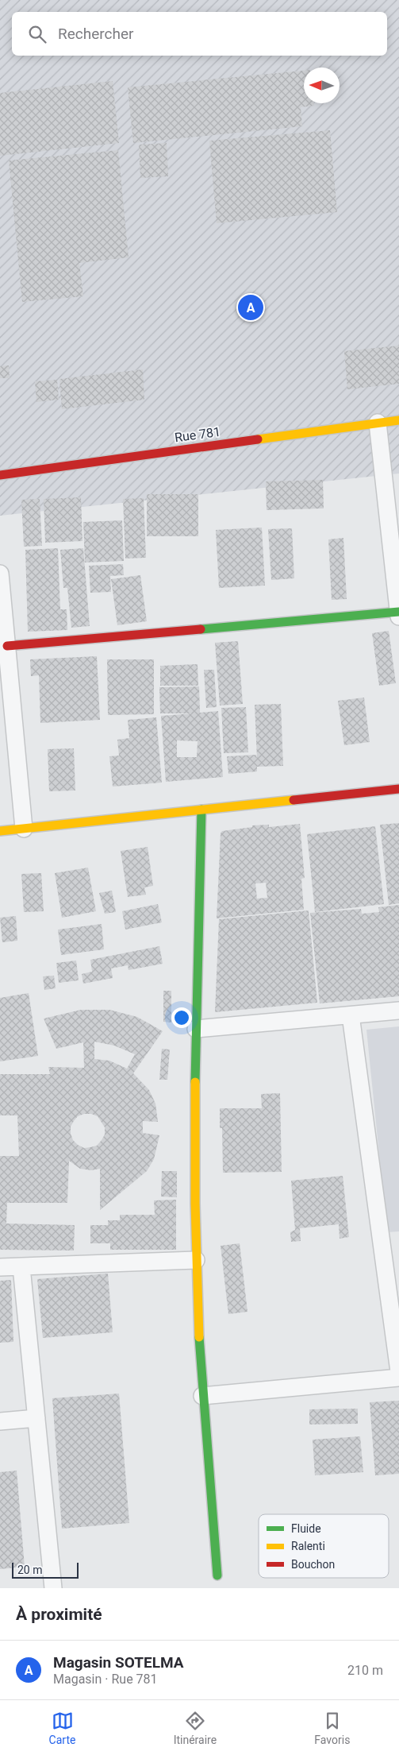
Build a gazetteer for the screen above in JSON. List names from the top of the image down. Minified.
{"streets":{"street":["Rue 781"]},"legend":["Fluide","Ralenti","Bouchon"],"scale_bar":"20 m","north":"left","page":{"search":"Rechercher","pins":"A","scale":"20 m","heading":"À proximité","list":[{"mark":"A","name":"Magasin SOTELMA","note":"Magasin · Rue 781","value":"210 m"}],"nav":["Carte","Itinéraire","Favoris"]}}
